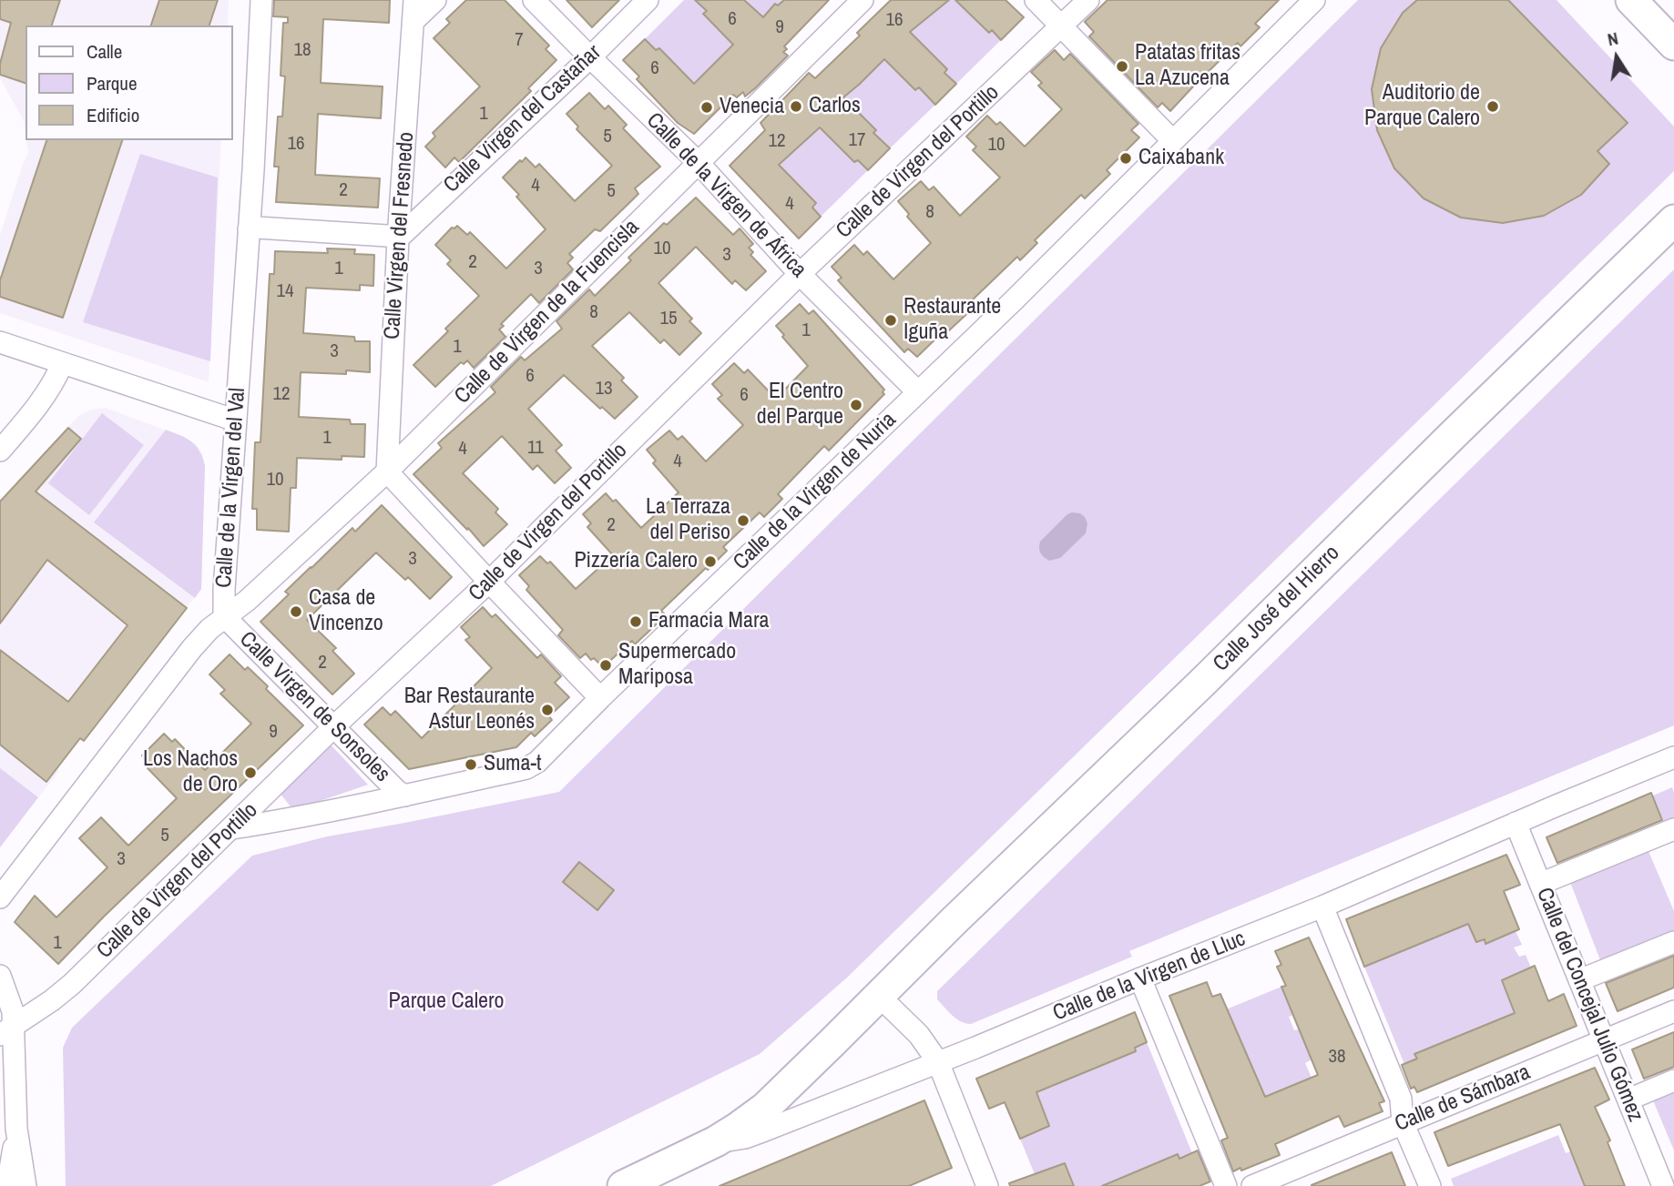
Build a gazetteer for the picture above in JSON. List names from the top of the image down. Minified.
{"streets":{"street":["Calle Virgen del Castañar","Calle de Virgen del Portillo","Calle de la Virgen de África","Calle Virgen del Fresnedo","Calle de Virgen de la Fuencisla","Calle de la Virgen del Val","Calle de la Virgen de Nuria","Calle José del Hierro","Calle Virgen de Sonsoles","Calle de la Virgen de Lluc","Calle del Concejal Julio Gómez","Calle de Sámbara"]},"crossings":[["Calle Virgen del Castañar","Calle de la Virgen de África"],["Calle Virgen del Castañar","Calle Virgen del Fresnedo"],["Calle de Virgen del Portillo","Calle de la Virgen de África"],["Calle de Virgen del Portillo","Calle de la Virgen de Nuria"],["Calle de Virgen del Portillo","Calle Virgen de Sonsoles"],["Calle de la Virgen de África","Calle de Virgen de la Fuencisla"],["Calle de la Virgen de África","Calle de la Virgen de Nuria"],["Calle Virgen del Fresnedo","Calle de Virgen de la Fuencisla"],["Calle de Virgen de la Fuencisla","Calle de la Virgen del Val"],["Calle de Virgen de la Fuencisla","Calle Virgen de Sonsoles"],["Calle de la Virgen del Val","Calle Virgen de Sonsoles"],["Calle de la Virgen de Nuria","Calle Virgen de Sonsoles"],["Calle José del Hierro","Calle de la Virgen de Lluc"],["Calle de la Virgen de Lluc","Calle del Concejal Julio Gómez"],["Calle del Concejal Julio Gómez","Calle de Sámbara"]],"parks":["Parque Calero"],"places":["Patatas fritas La Azucena","Carlos","Auditorio de Parque Calero","Venecia","Caixabank","Restaurante Iguña","El Centro del Parque","La Terraza del Periso","Pizzería Calero","Casa de Vincenzo","Farmacia Mara","Supermercado Mariposa","Bar Restaurante Astur Leonés","Suma-t","Los Nachos de Oro"],"house_numbers":["6","16","9","7","18","6","1","5","17","12","16","10","4","2","5","4","8","10","3","2","1","3","14","8","15","1","1","3","6","13","12","6","1","11","4","4","10","2","3","2","9","5","3","1","38"],"legend":["Calle","Parque","Edificio"],"north":"top"}
